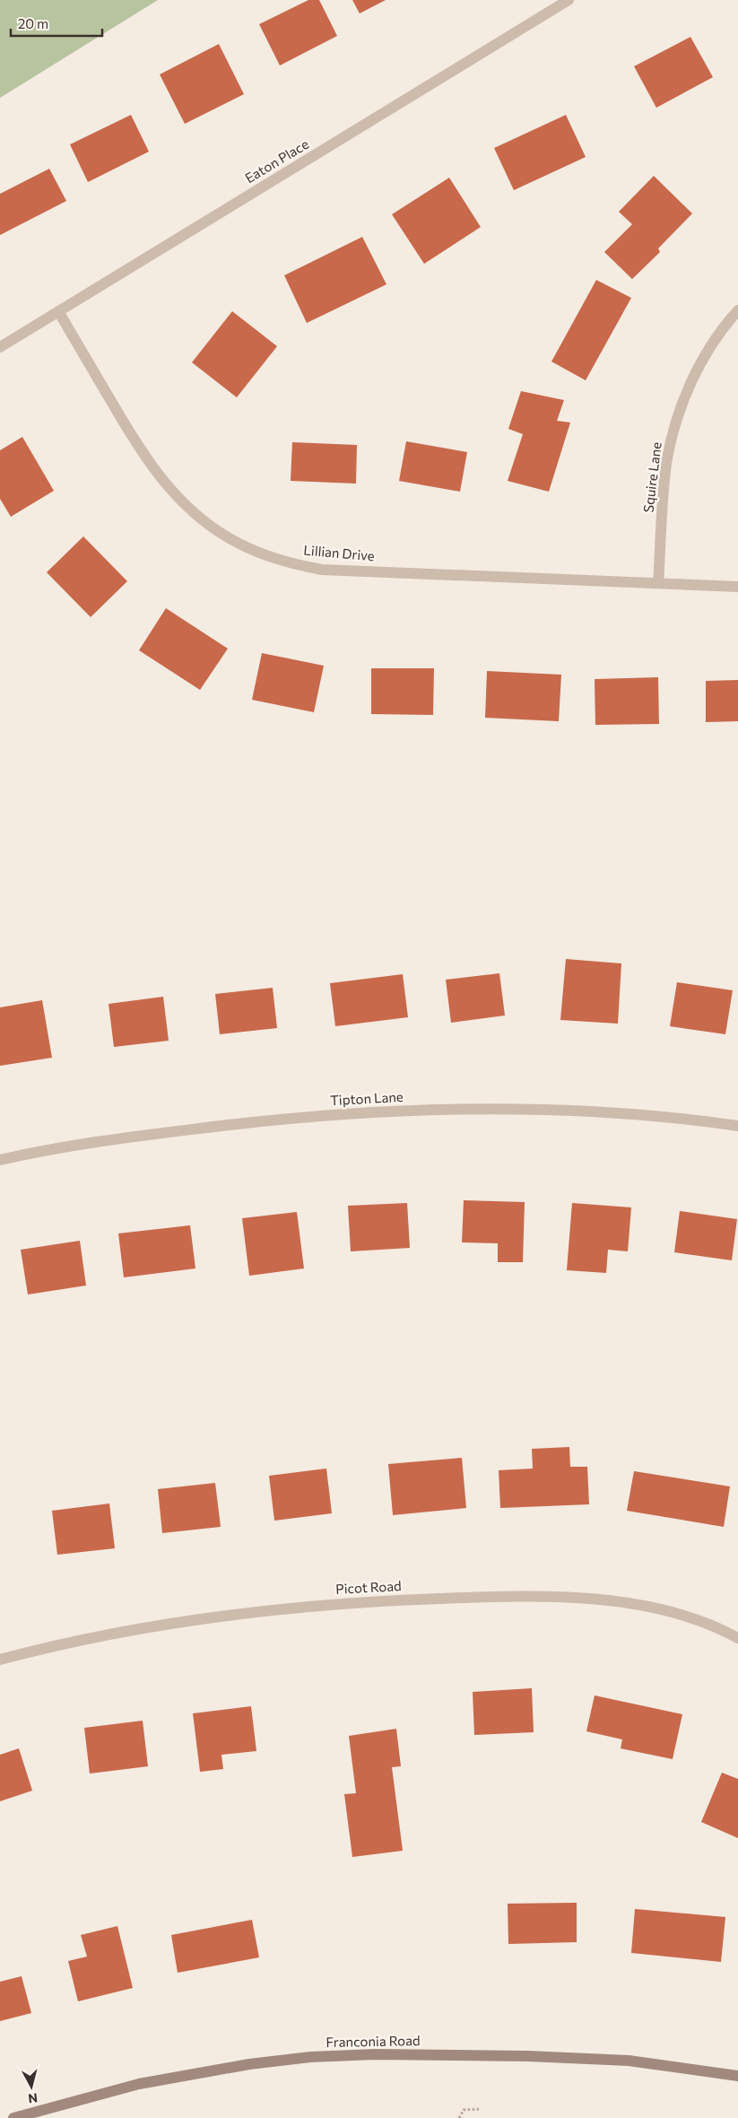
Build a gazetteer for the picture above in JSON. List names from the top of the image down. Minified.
{"streets":{"main road":["Franconia Road"],"street":["Eaton Place","Squire Lane","Lillian Drive","Tipton Lane","Picot Road"]},"crossings":[["Eaton Place","Lillian Drive"],["Squire Lane","Lillian Drive"]],"scale_bar":"20 m","north":"bottom"}
